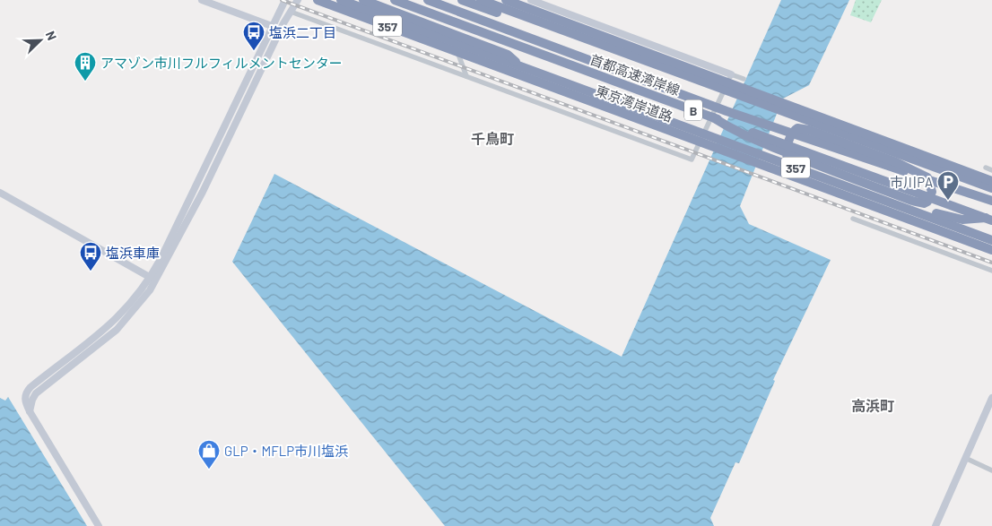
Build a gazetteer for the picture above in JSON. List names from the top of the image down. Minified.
{"streets":{"highway":["357","首都高速湾岸線","東京湾岸道路","B"]},"crossings":[["357","東京湾岸道路"]],"districts":["千鳥町","高浜町"],"places":{"bus stop":["塩浜二丁目","塩浜車庫"],"building":["アマゾン市川フルフィルメントセンター"],"parking":["市川PA"],"shop":["GLP・MFLP市川塩浜"]},"north":"top right"}
